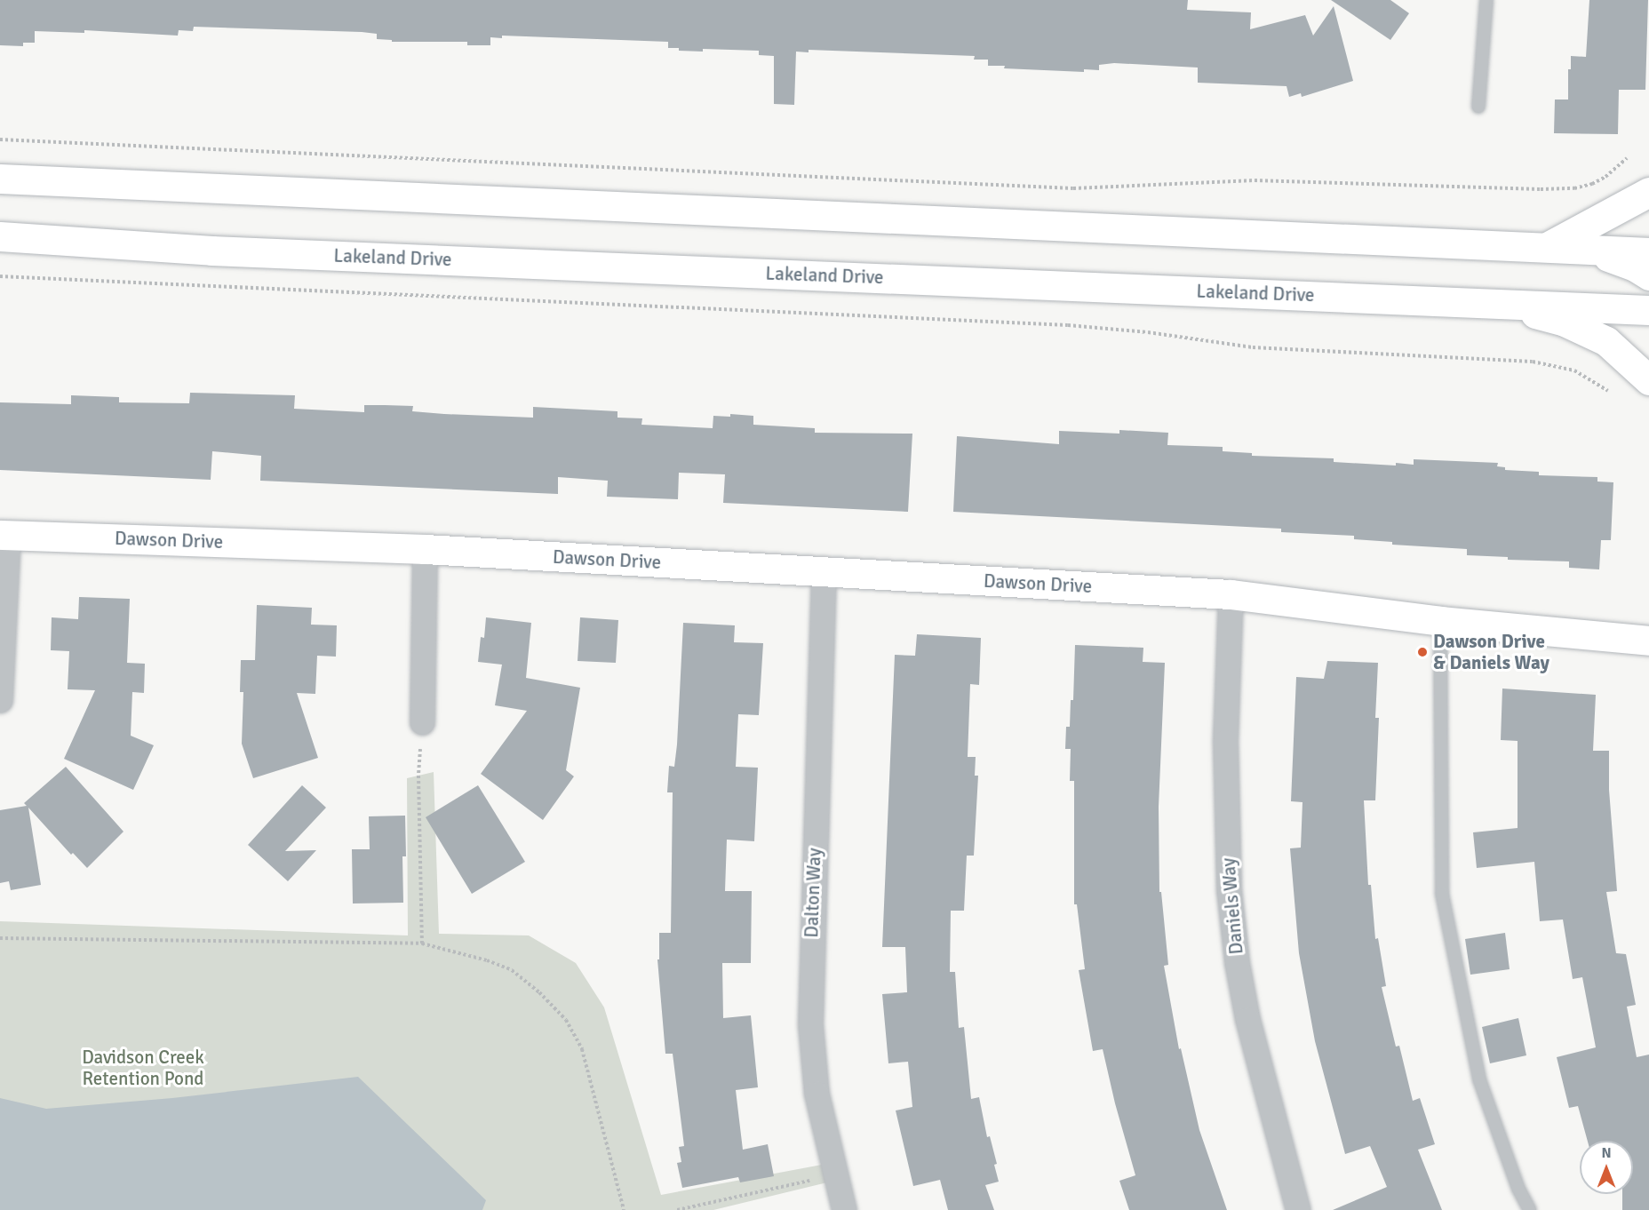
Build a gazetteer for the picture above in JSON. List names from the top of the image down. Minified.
{"streets":{"main road":["Lakeland Drive","Dawson Drive"],"street":["Dalton Way","Daniels Way"]},"crossings":[["Dawson Drive","Dalton Way"],["Dawson Drive","Daniels Way"]],"parks":["Davidson Creek Retention Pond"],"places":["Dawson Drive & Daniels Way"],"north":"top"}
